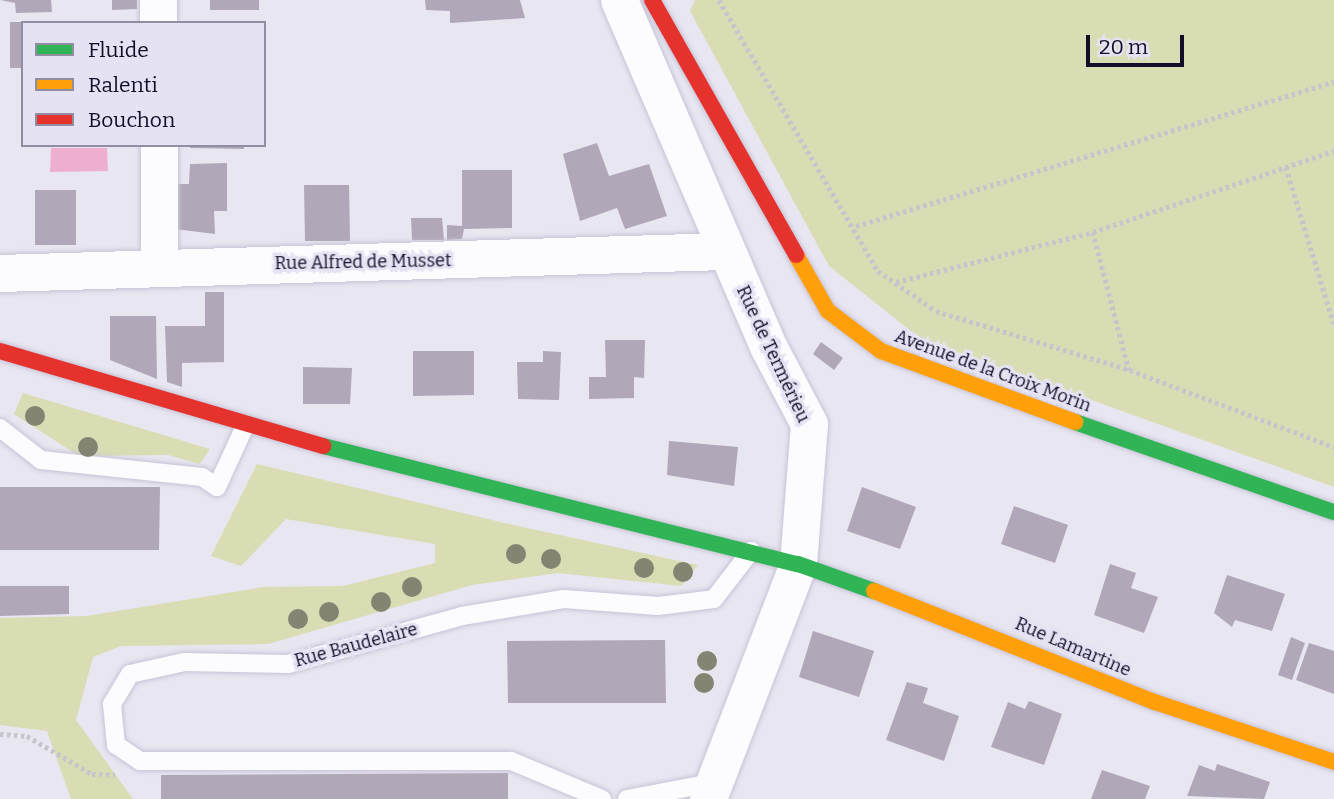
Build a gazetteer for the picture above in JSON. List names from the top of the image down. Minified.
{"streets":{"street":["Rue Alfred de Musset","Rue de Termérieu","Avenue de la Croix Morin","Rue Lamartine"],"lane":["Rue Baudelaire"]},"crossings":[["Rue Alfred de Musset","Rue de Termérieu"],["Rue de Termérieu","Rue Lamartine"]],"legend":["Fluide","Ralenti","Bouchon"],"scale_bar":"20 m"}
